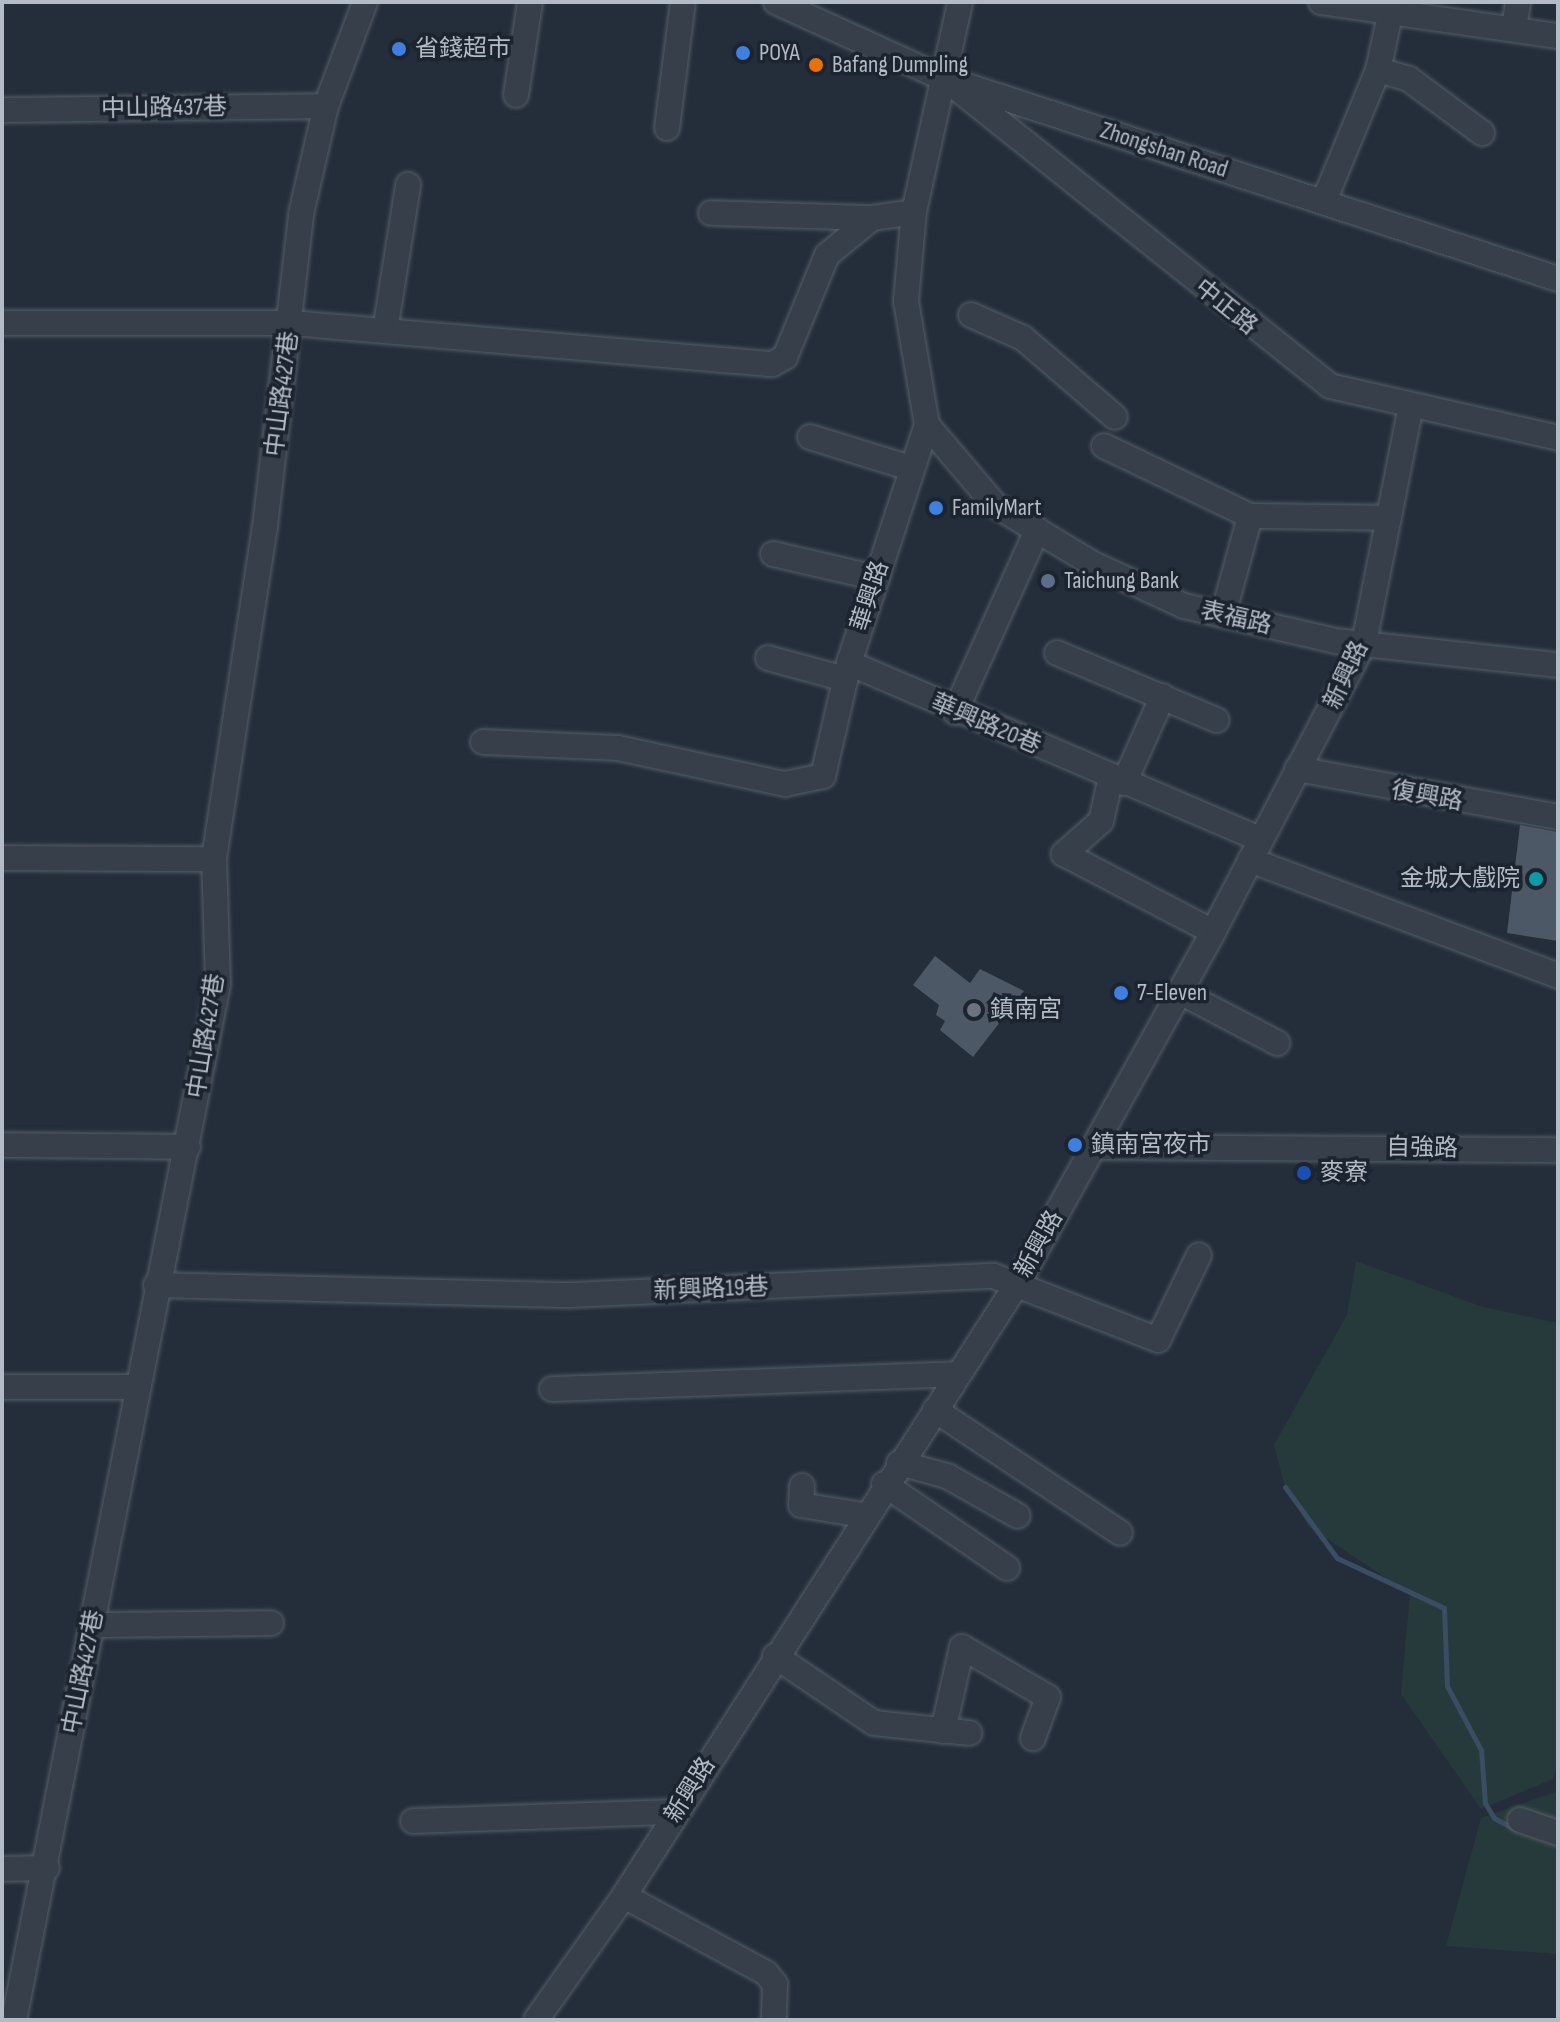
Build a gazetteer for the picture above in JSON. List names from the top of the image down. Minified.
{"streets":{"street":["中山路437巷","Zhongshan Road","中正路","中山路427巷","華興路","表福路","新興路","華興路20巷","復興路","自強路","新興路19巷"]},"crossings":[["中山路437巷","中山路427巷"],["Zhongshan Road","中正路"],["中正路","新興路"],["中山路427巷","新興路19巷"],["華興路","表福路"],["華興路","華興路20巷"],["表福路","新興路"],["新興路","華興路20巷"],["新興路","復興路"],["新興路","自強路"],["新興路","新興路19巷"]],"places":["省錢超市","POYA","Bafang Dumpling","FamilyMart","Taichung Bank","金城大戲院","7-Eleven","鎮南宮","鎮南宮夜市","麥寮"]}
